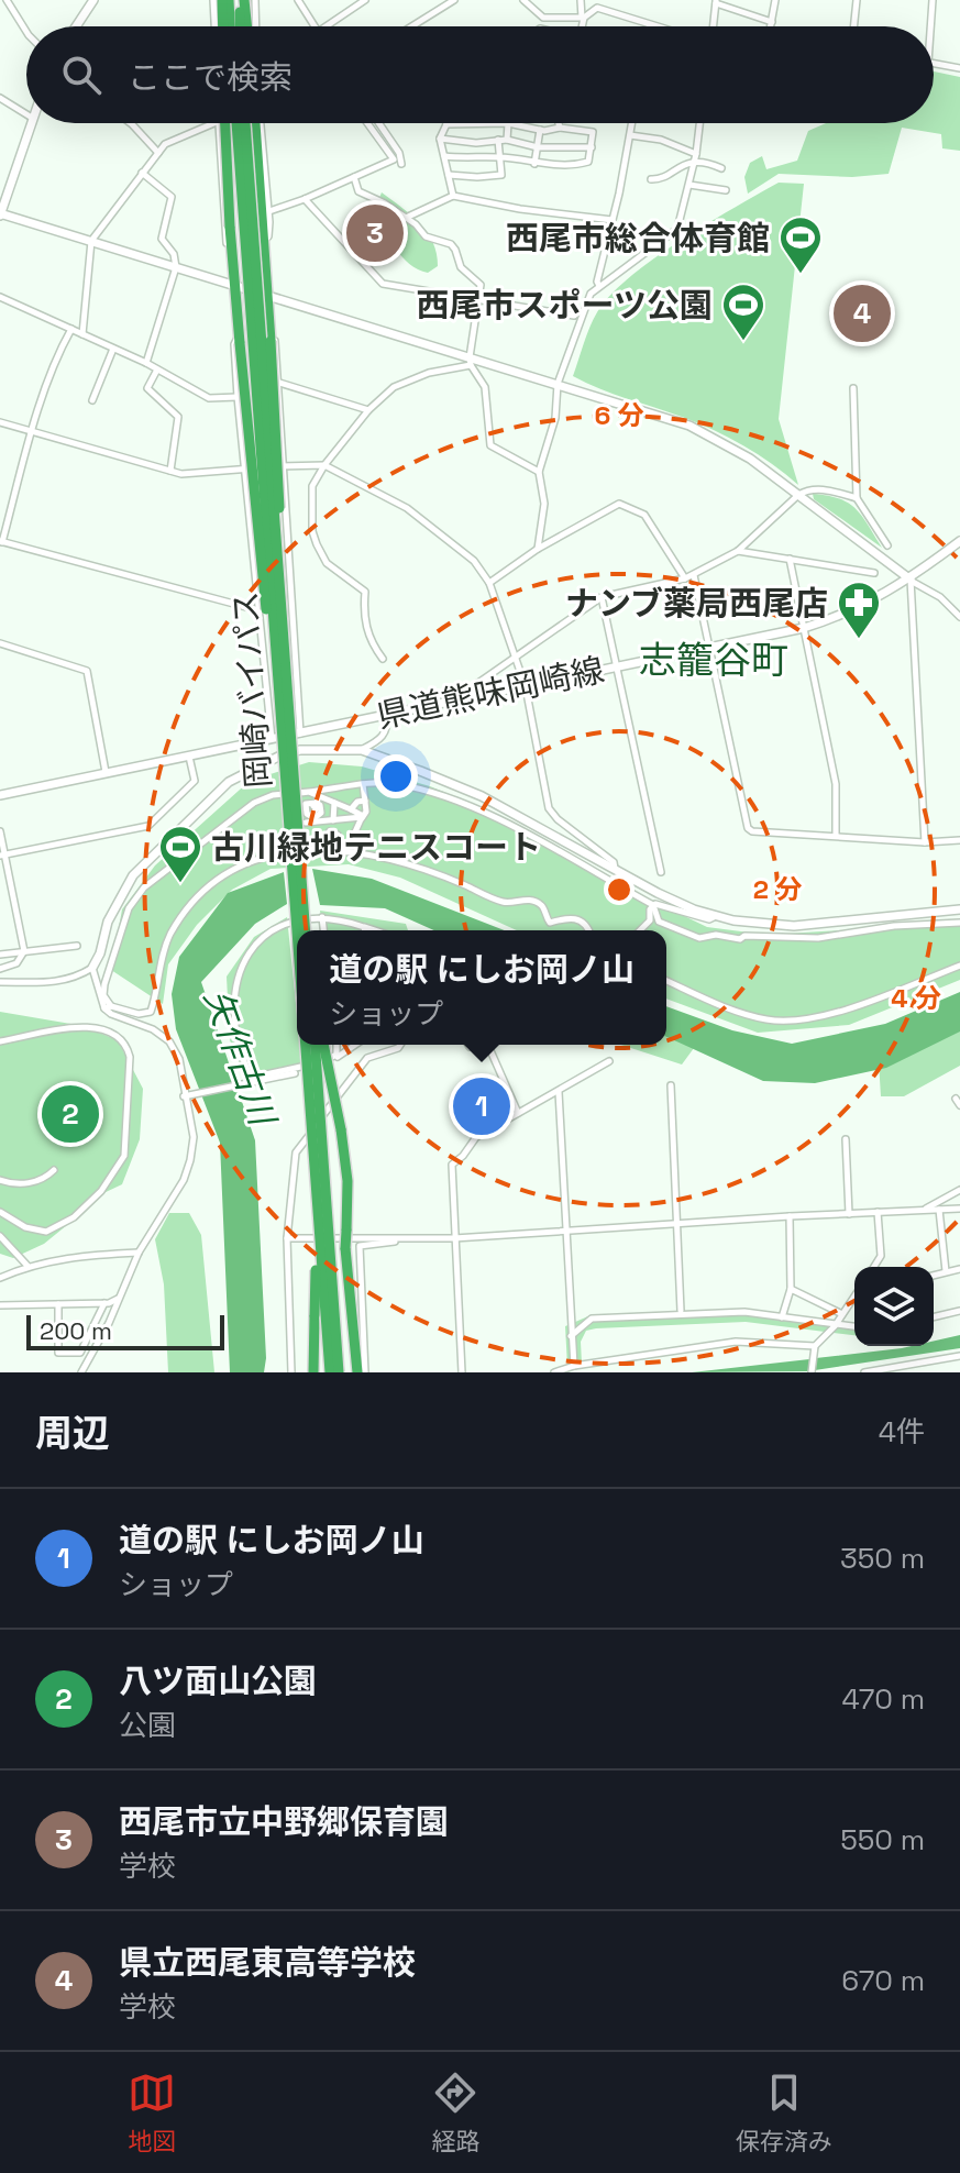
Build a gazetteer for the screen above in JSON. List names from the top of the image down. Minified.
{"streets":{"highway":["岡崎バイパス"],"street":["県道熊味岡崎線"]},"districts":["志籠谷町"],"water":["矢作古川"],"places":{"sports":["西尾市総合体育館","西尾市スポーツ公園","古川緑地テニスコート"],"pharmacy":["ナンブ薬局西尾店"]},"scale_bar":"200 m","page":{"search":"ここで検索","pins":["3","4","1","2"],"popup":["道の駅 にしお岡ノ山","ショップ"],"scale":"200 m","heading":["周辺","4件"],"list":[{"mark":"1","name":"道の駅 にしお岡ノ山","note":"ショップ","value":"350 m"},{"mark":"2","name":"八ツ面山公園","note":"公園","value":"470 m"},{"mark":"3","name":"西尾市立中野郷保育園","note":"学校","value":"550 m"},{"mark":"4","name":"県立西尾東高等学校","note":"学校","value":"670 m"}],"nav":["地図","経路","保存済み"]},"rings":["6 分","2 分","4 分"]}
